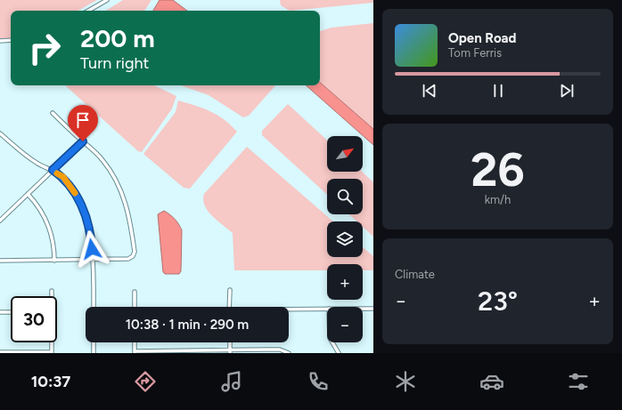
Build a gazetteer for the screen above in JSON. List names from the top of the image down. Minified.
{"north":"top right","page":{"turn":["200 m","Turn right"],"song":["Open Road","Tom Ferris"],"tile":[["26","km/h"],"Climate"],"map_buttons":["+","−"],"heat":["−","23°","+"],"limit":"30","trip":"10:38 · 1 min · 290 m","tabs":"10:37"}}
